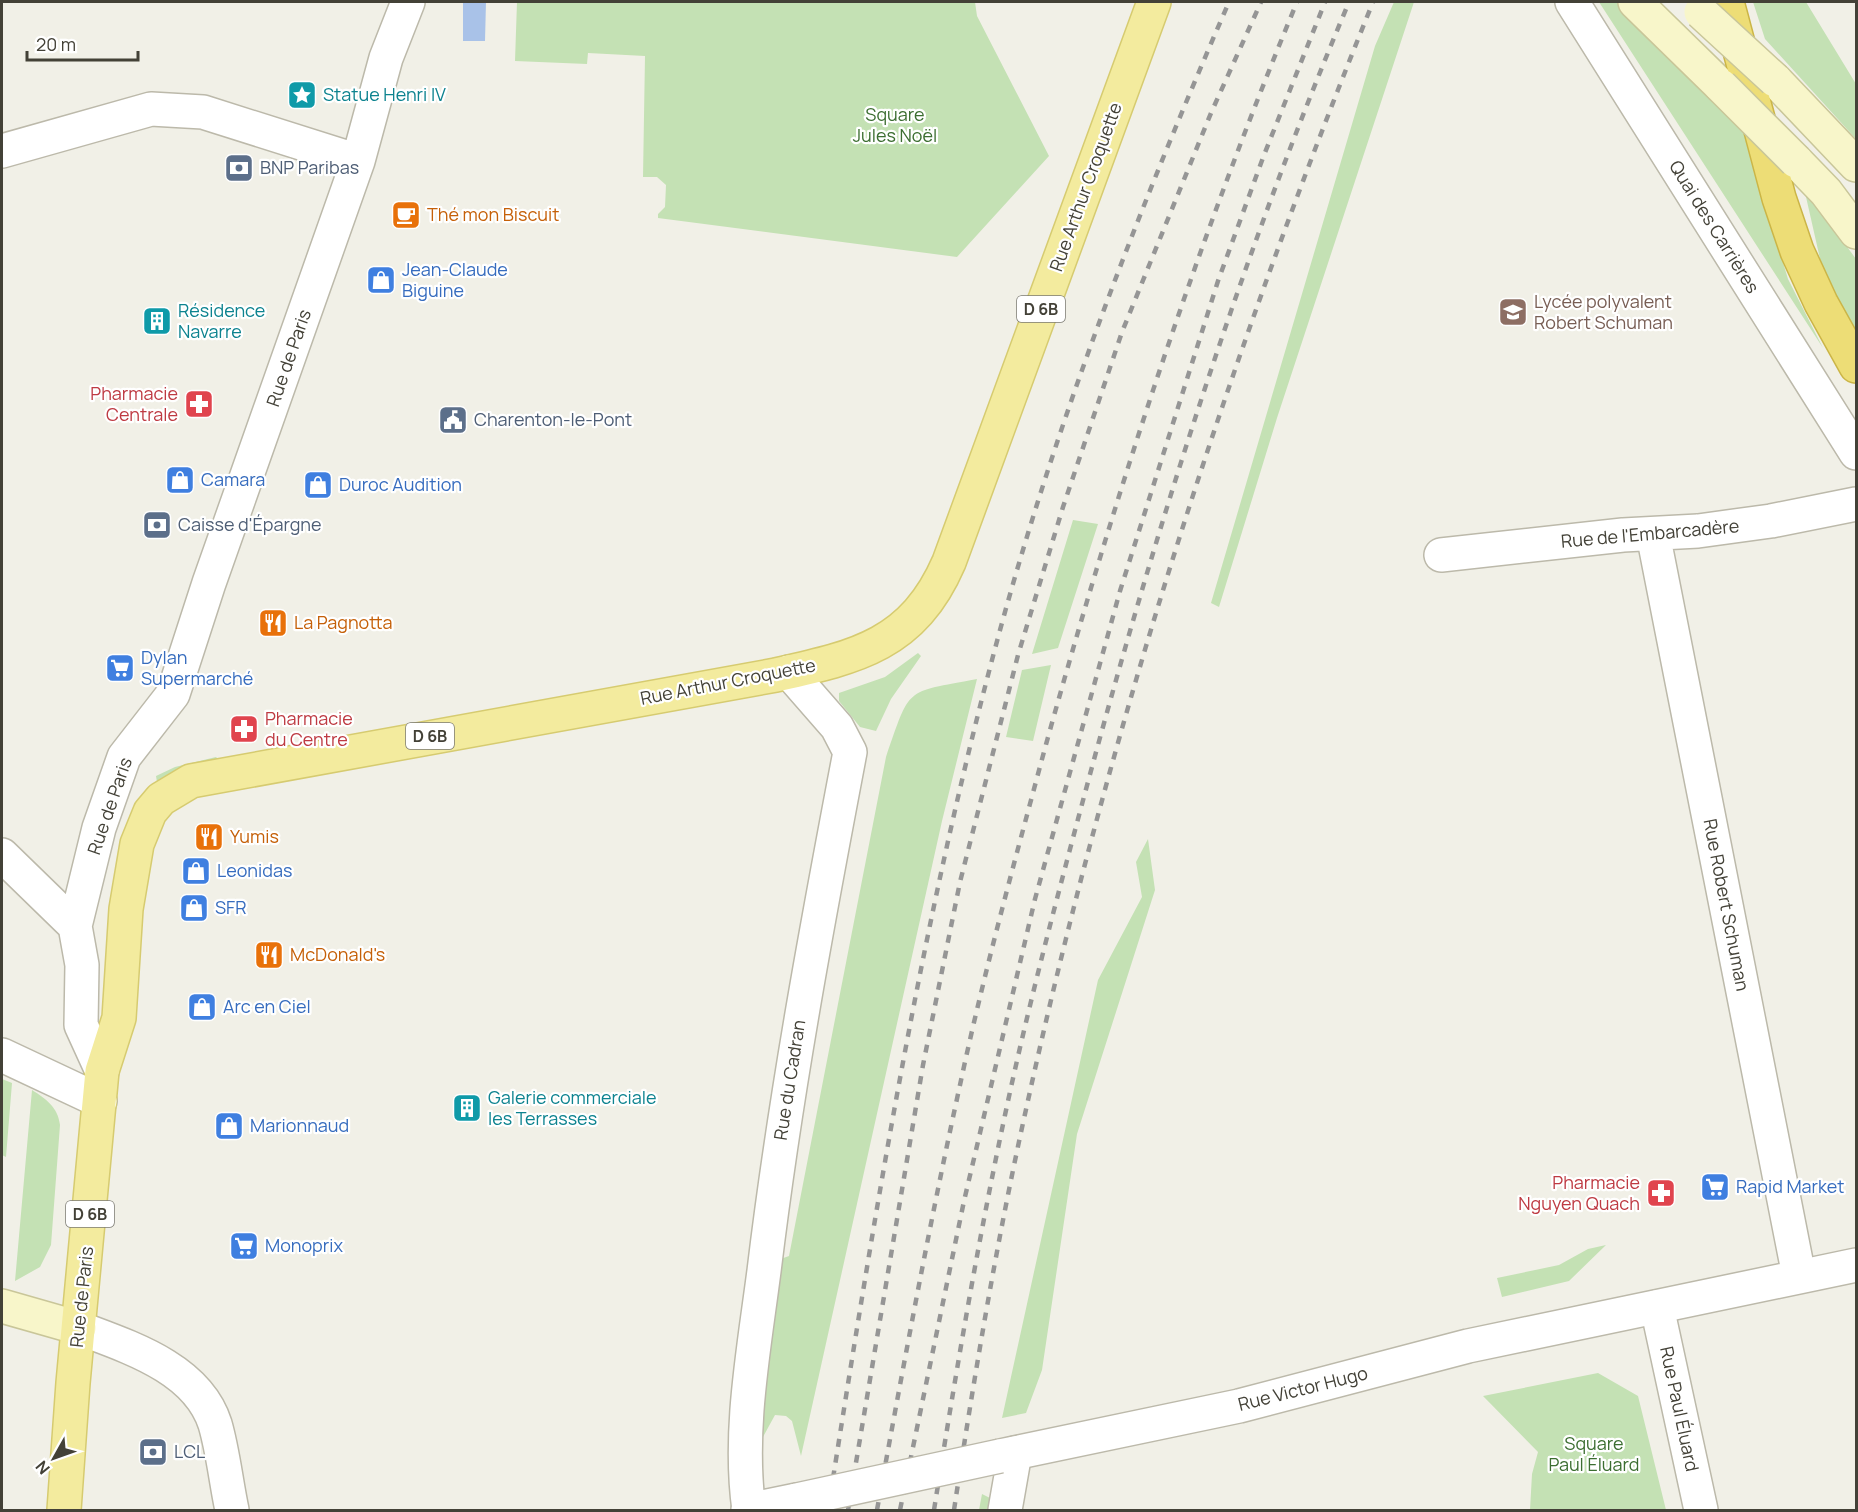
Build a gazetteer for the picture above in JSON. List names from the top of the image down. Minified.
{"streets":{"main road":["Rue Arthur Croquette","D 6B","Rue de Paris"],"street":["Quai des Carrières","Rue de l'Embarcadère","Rue Robert Schuman","Rue du Cadran","Rue Victor Hugo","Rue Paul Éluard"]},"crossings":[["Rue Arthur Croquette","Rue de Paris"],["Rue Arthur Croquette","Rue du Cadran"],["Rue de l'Embarcadère","Rue Robert Schuman"],["Rue Robert Schuman","Rue Victor Hugo"],["Rue du Cadran","Rue Victor Hugo"],["Rue Victor Hugo","Rue Paul Éluard"]],"parks":["Square Jules Noël","Square Paul Éluard"],"places":{"place":["Statue Henri IV"],"bank":["BNP Paribas","Caisse d'Épargne","LCL"],"cafe":["Thé mon Biscuit"],"shop":["Jean-Claude Biguine","Camara","Duroc Audition","Leonidas","SFR","Arc en Ciel","Marionnaud"],"school or university":["Lycée polyvalent Robert Schuman"],"building":["Résidence Navarre","Galerie commerciale les Terrasses"],"pharmacy":["Pharmacie Centrale","Pharmacie du Centre","Pharmacie Nguyen Quach"],"public building":["Charenton-le-Pont"],"restaurant":["La Pagnotta","Yumis","McDonald's"],"supermarket":["Dylan Supermarché","Rapid Market","Monoprix"]},"scale_bar":"20 m","north":"bottom left"}
